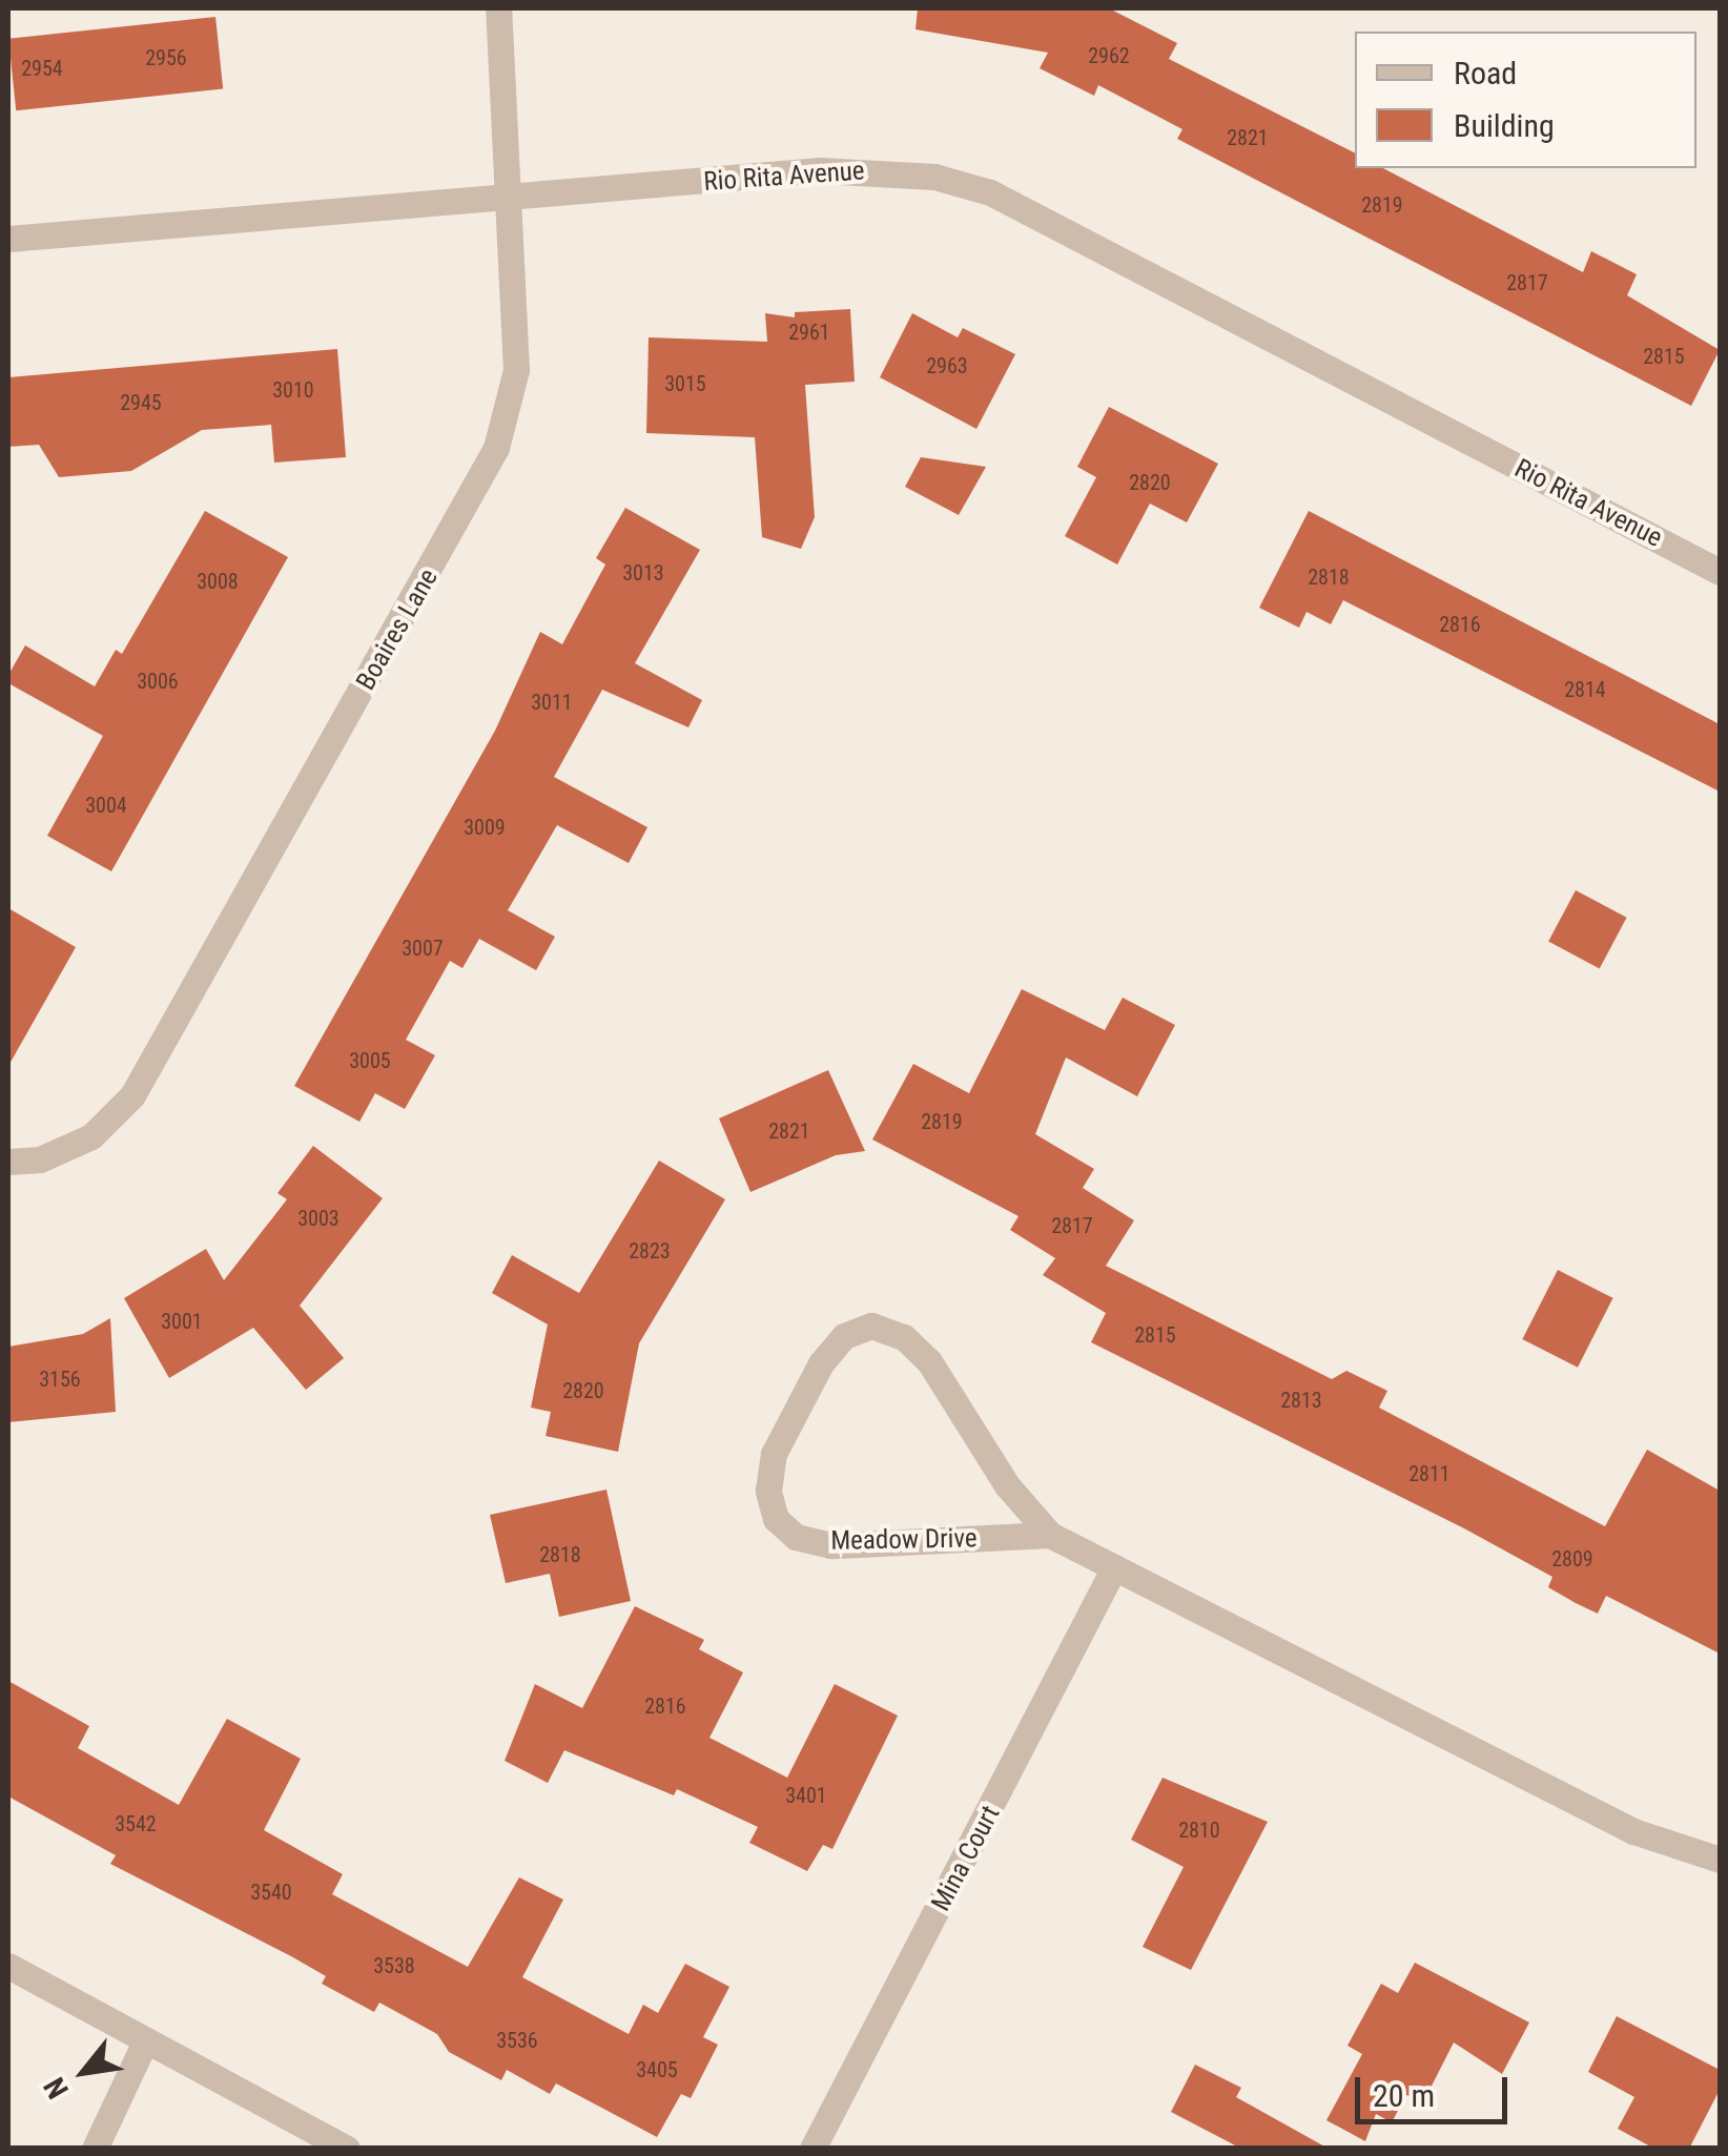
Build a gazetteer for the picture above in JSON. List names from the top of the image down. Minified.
{"streets":{"street":["Rio Rita Avenue","Boaires Lane","Meadow Drive","Mina Court"]},"crossings":[["Rio Rita Avenue","Boaires Lane"],["Meadow Drive","Mina Court"]],"house_numbers":["2962","2956","2954","2821","2819","2817","2961","2815","2963","3015","3010","2945","2820","3013","2818","3008","2816","3006","2814","3011","3004","3009","3007","3005","2819","2821","3003","2817","2823","3001","2815","3156","2820","2813","2811","2818","2809","2816","3401","3542","2810","3540","3538","3536","3405"],"legend":["Road","Building"],"scale_bar":"20 m","north":"bottom left"}
